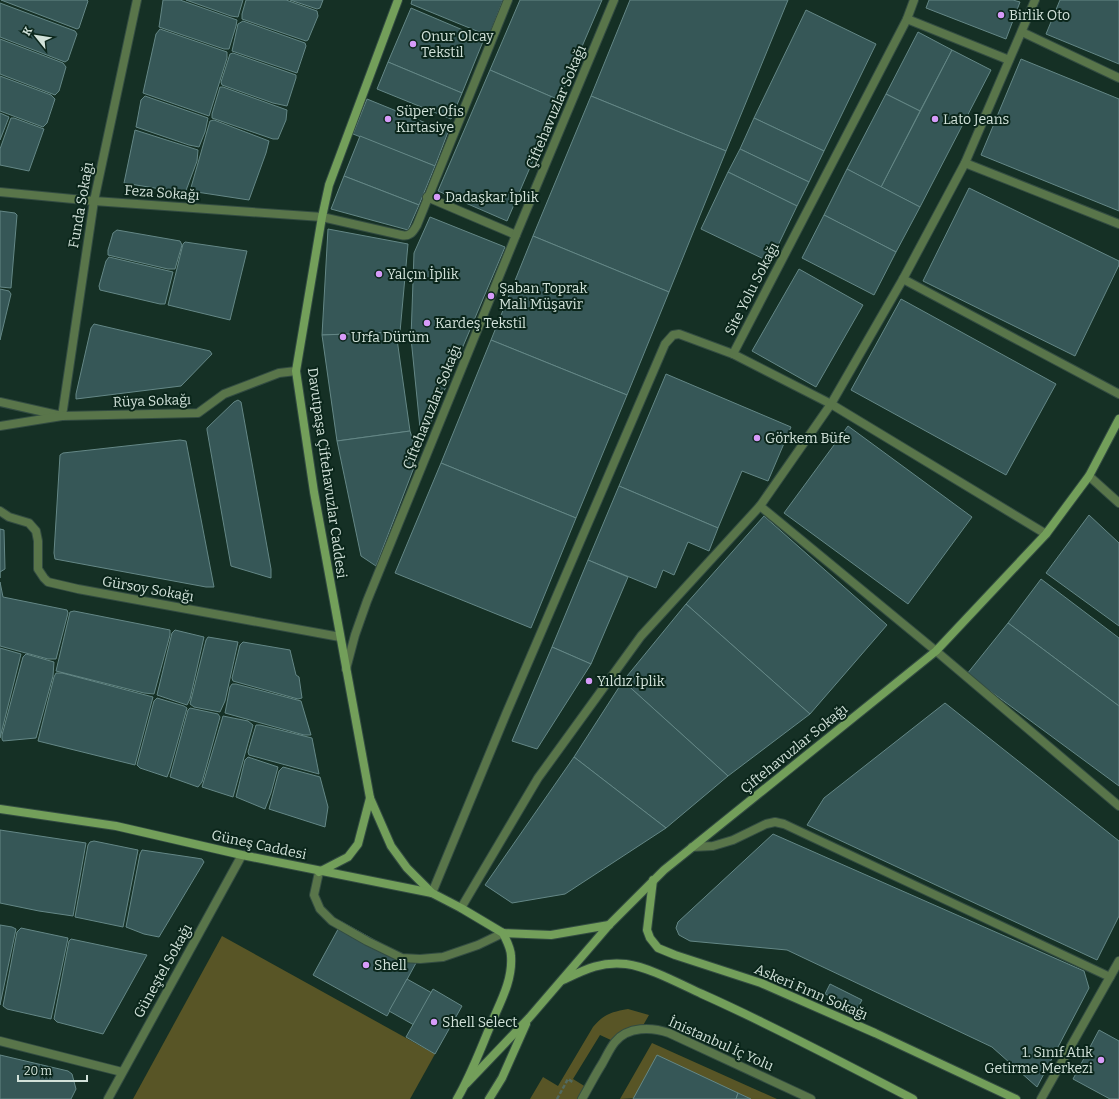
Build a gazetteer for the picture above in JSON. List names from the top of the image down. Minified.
{"streets":{"street":["Çiftehavuzlar Sokağı","Feza Sokağı","Funda Sokağı","Site Yolu Sokağı","Rüya Sokağı","Davutpaşa Çiftehavuzlar Caddesi","Gürsoy Sokağı","Güneş Caddesi","Güneştel Sokağı","Askeri Fırın Sokağı","İnistanbul İç Yolu"]},"crossings":[["Çiftehavuzlar Sokağı","Site Yolu Sokağı"],["Çiftehavuzlar Sokağı","Davutpaşa Çiftehavuzlar Caddesi"],["Çiftehavuzlar Sokağı","Askeri Fırın Sokağı"],["Feza Sokağı","Funda Sokağı"],["Feza Sokağı","Davutpaşa Çiftehavuzlar Caddesi"],["Funda Sokağı","Rüya Sokağı"],["Rüya Sokağı","Davutpaşa Çiftehavuzlar Caddesi"],["Davutpaşa Çiftehavuzlar Caddesi","Gürsoy Sokağı"],["Davutpaşa Çiftehavuzlar Caddesi","Güneş Caddesi"],["Güneş Caddesi","Güneştel Sokağı"]],"places":["Birlik Oto","Onur Olcay Tekstil","Süper Ofis Kırtasiye","Lato Jeans","Dadaşkar İplik","Yalçın İplik","Şaban Toprak Mali Müşavir","Kardeş Tekstil","Urfa Dürüm","Görkem Büfe","Yıldız İplik","Shell","Shell Select","1. Sınıf Atık Getirme Merkezi"],"scale_bar":"20 m","north":"top left"}
